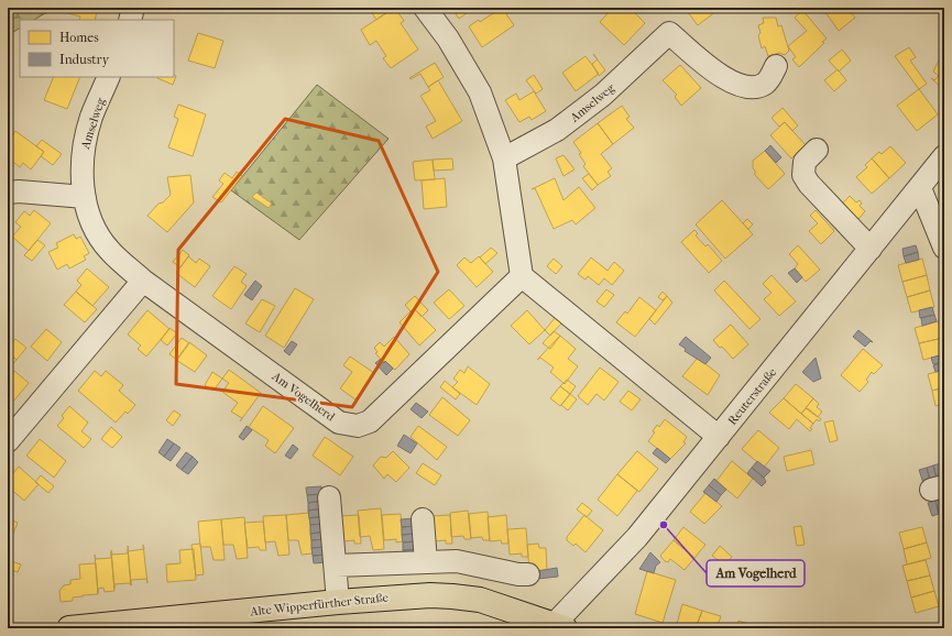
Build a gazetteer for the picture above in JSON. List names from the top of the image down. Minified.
{"streets":{"main road":["Alte Wipperfürther Straße"],"street":["Amselweg","Am Vogelherd","Reuterstraße"]},"crossings":[["Amselweg","Am Vogelherd"],["Reuterstraße","Alte Wipperfürther Straße"]],"places":["Am Vogelherd"],"legend":["Homes","Industry"]}
